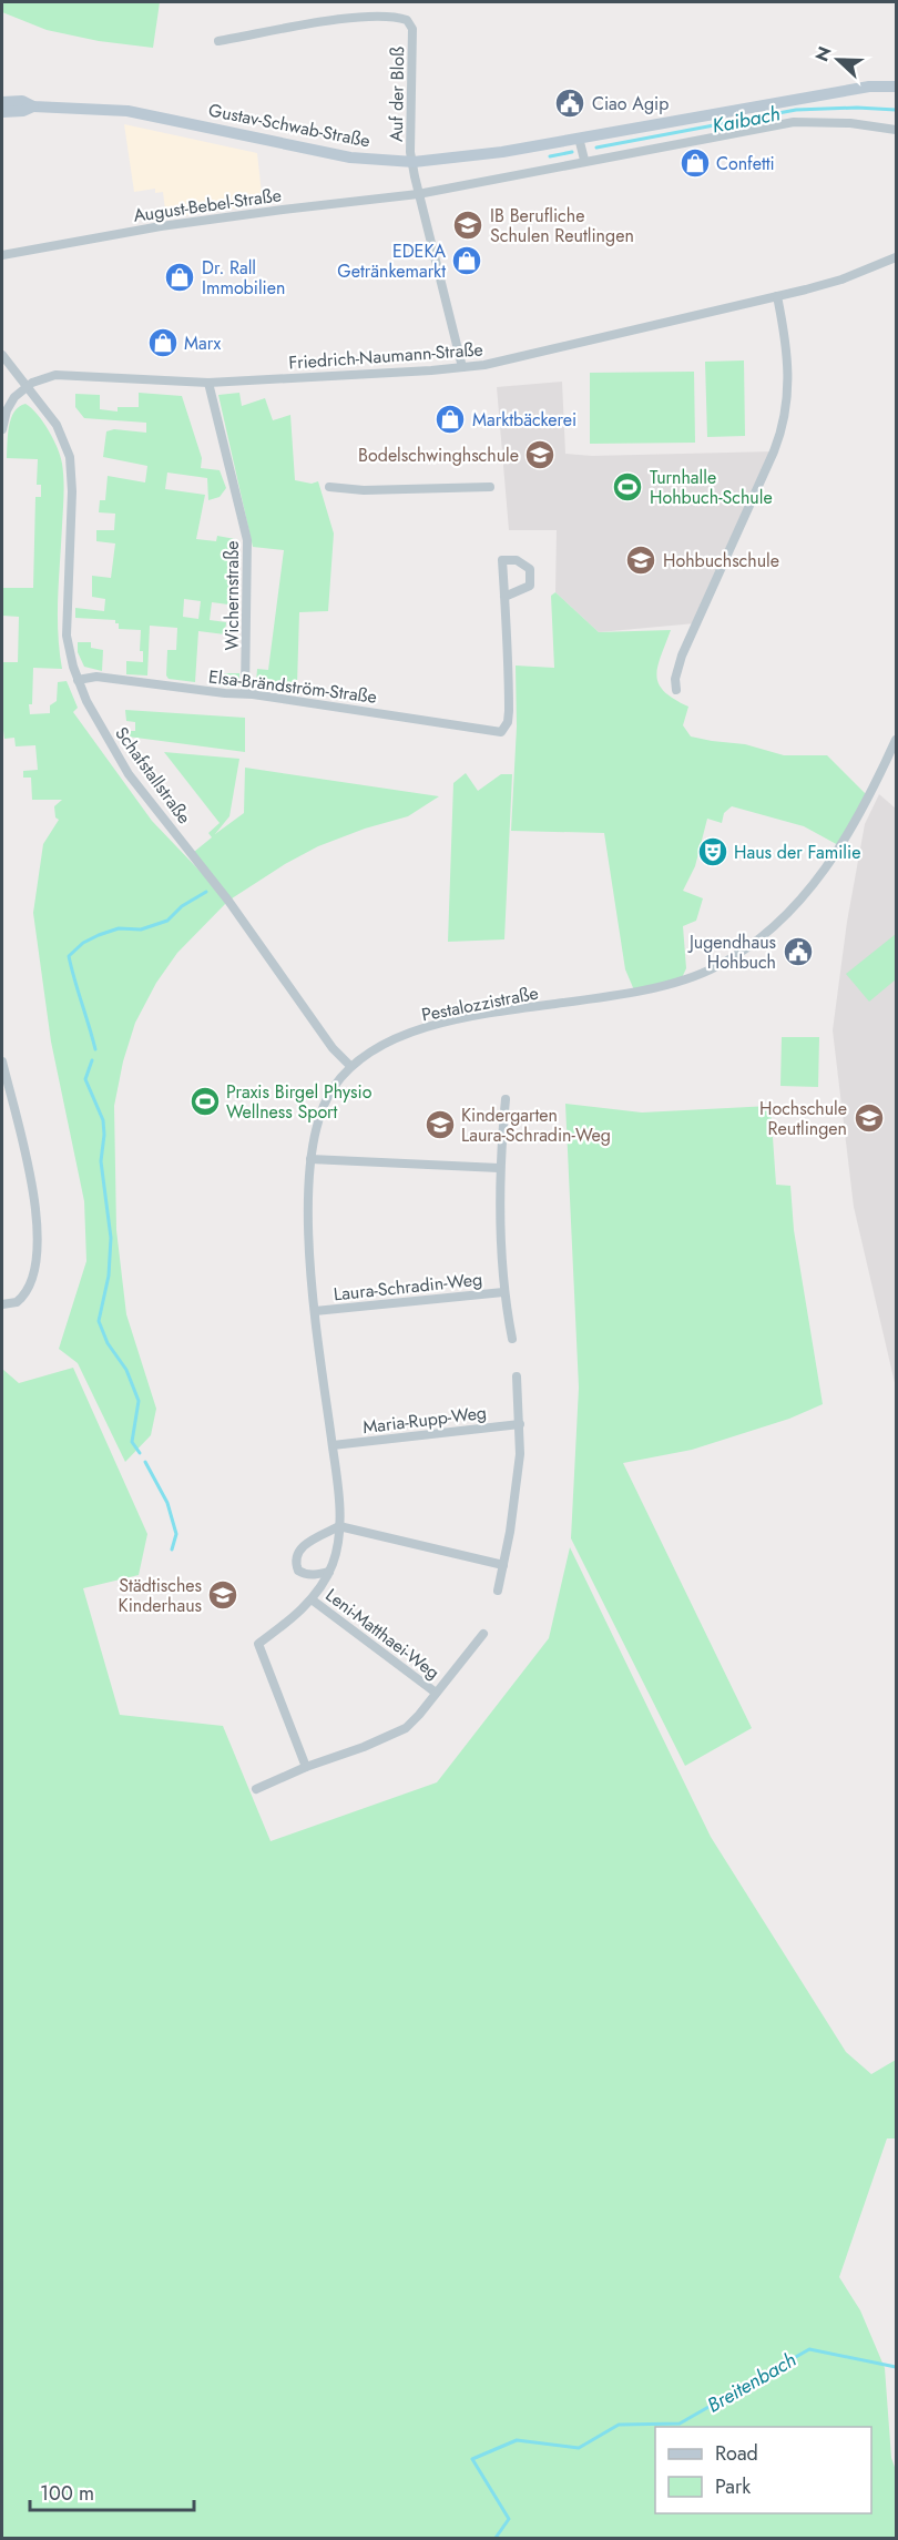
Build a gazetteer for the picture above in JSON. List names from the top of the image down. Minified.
{"streets":{"street":["Auf der Bloß","Gustav-Schwab-Straße","August-Bebel-Straße","Friedrich-Naumann-Straße","Wichernstraße","Elsa-Brändström-Straße","Schafstallstraße","Pestalozzistraße","Laura-Schradin-Weg","Maria-Rupp-Weg","Leni-Matthaei-Weg"]},"crossings":[["Auf der Bloß","Gustav-Schwab-Straße"],["Friedrich-Naumann-Straße","Wichernstraße"],["Friedrich-Naumann-Straße","Schafstallstraße"],["Wichernstraße","Elsa-Brändström-Straße"],["Elsa-Brändström-Straße","Schafstallstraße"],["Schafstallstraße","Pestalozzistraße"],["Pestalozzistraße","Laura-Schradin-Weg"],["Pestalozzistraße","Maria-Rupp-Weg"],["Pestalozzistraße","Leni-Matthaei-Weg"]],"water":["Kaibach","Breitenbach"],"places":{"public building":["Ciao Agip","Jugendhaus Hohbuch"],"shop":["Confetti","EDEKA Getränkemarkt","Dr. Rall Immobilien","Marx","Marktbäckerei"],"school or university":["IB Berufliche Schulen Reutlingen","Bodelschwinghschule","Hohbuchschule","Hochschule Reutlingen","Kindergarten Laura-Schradin-Weg","Städtisches Kinderhaus"],"sports":["Turnhalle Hohbuch-Schule","Praxis Birgel Physio Wellness Sport"],"theatre":["Haus der Familie"]},"legend":["Road","Park"],"scale_bar":"100 m","north":"left"}
